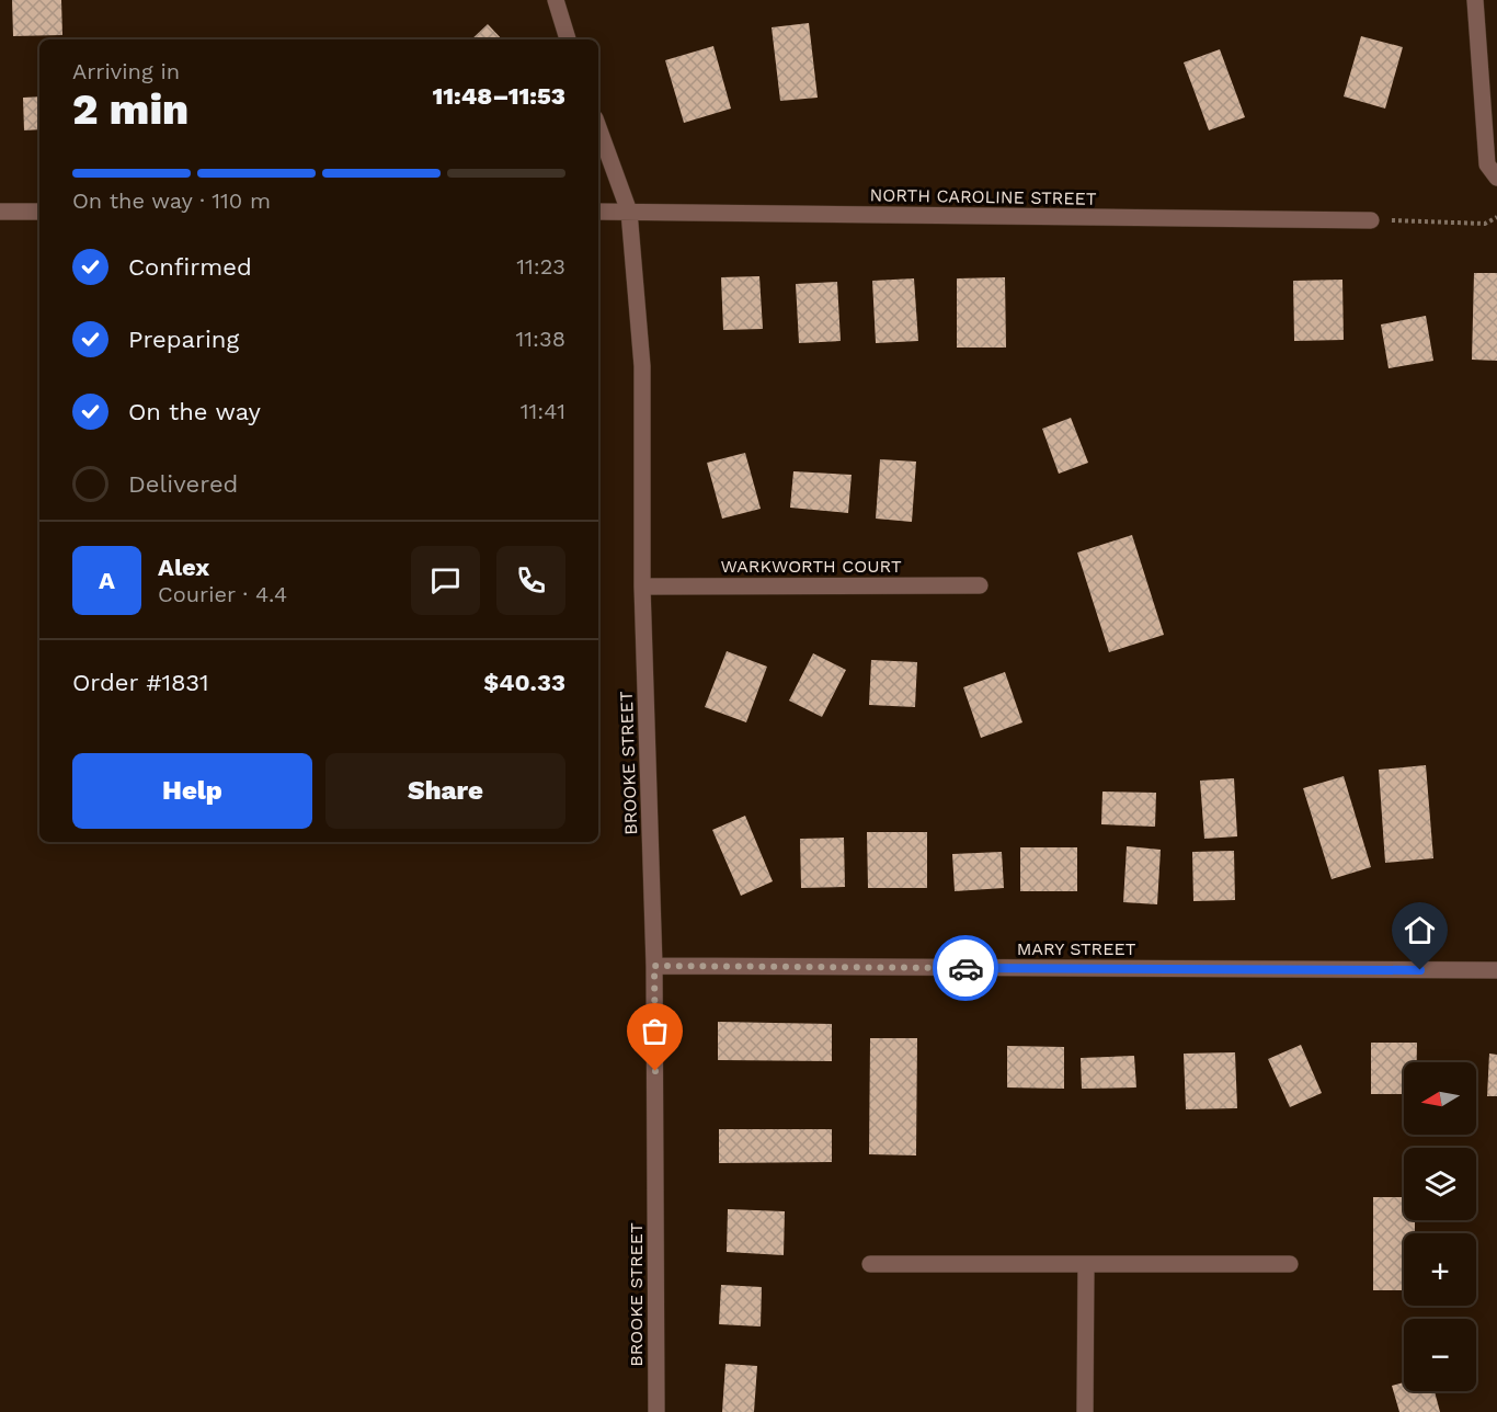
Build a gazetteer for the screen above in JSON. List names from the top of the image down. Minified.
{"streets":{"street":["NORTH CAROLINE STREET","WARKWORTH COURT","BROOKE STREET","MARY STREET"]},"crossings":[["NORTH CAROLINE STREET","BROOKE STREET"],["WARKWORTH COURT","BROOKE STREET"],["BROOKE STREET","MARY STREET"]],"north":"left","page":{"heading":["2 min","Arriving in","11:48–11:53"],"panel":["Alex","Courier · 4.4","Order #1831","$40.33"],"bar":"On the way · 110 m","list":[["Confirmed","11:23"],["Preparing","11:38"],["On the way","11:41"],"Delivered"],"round":"A","buttons":["Help","Share"],"map_buttons":["+","−"]}}
